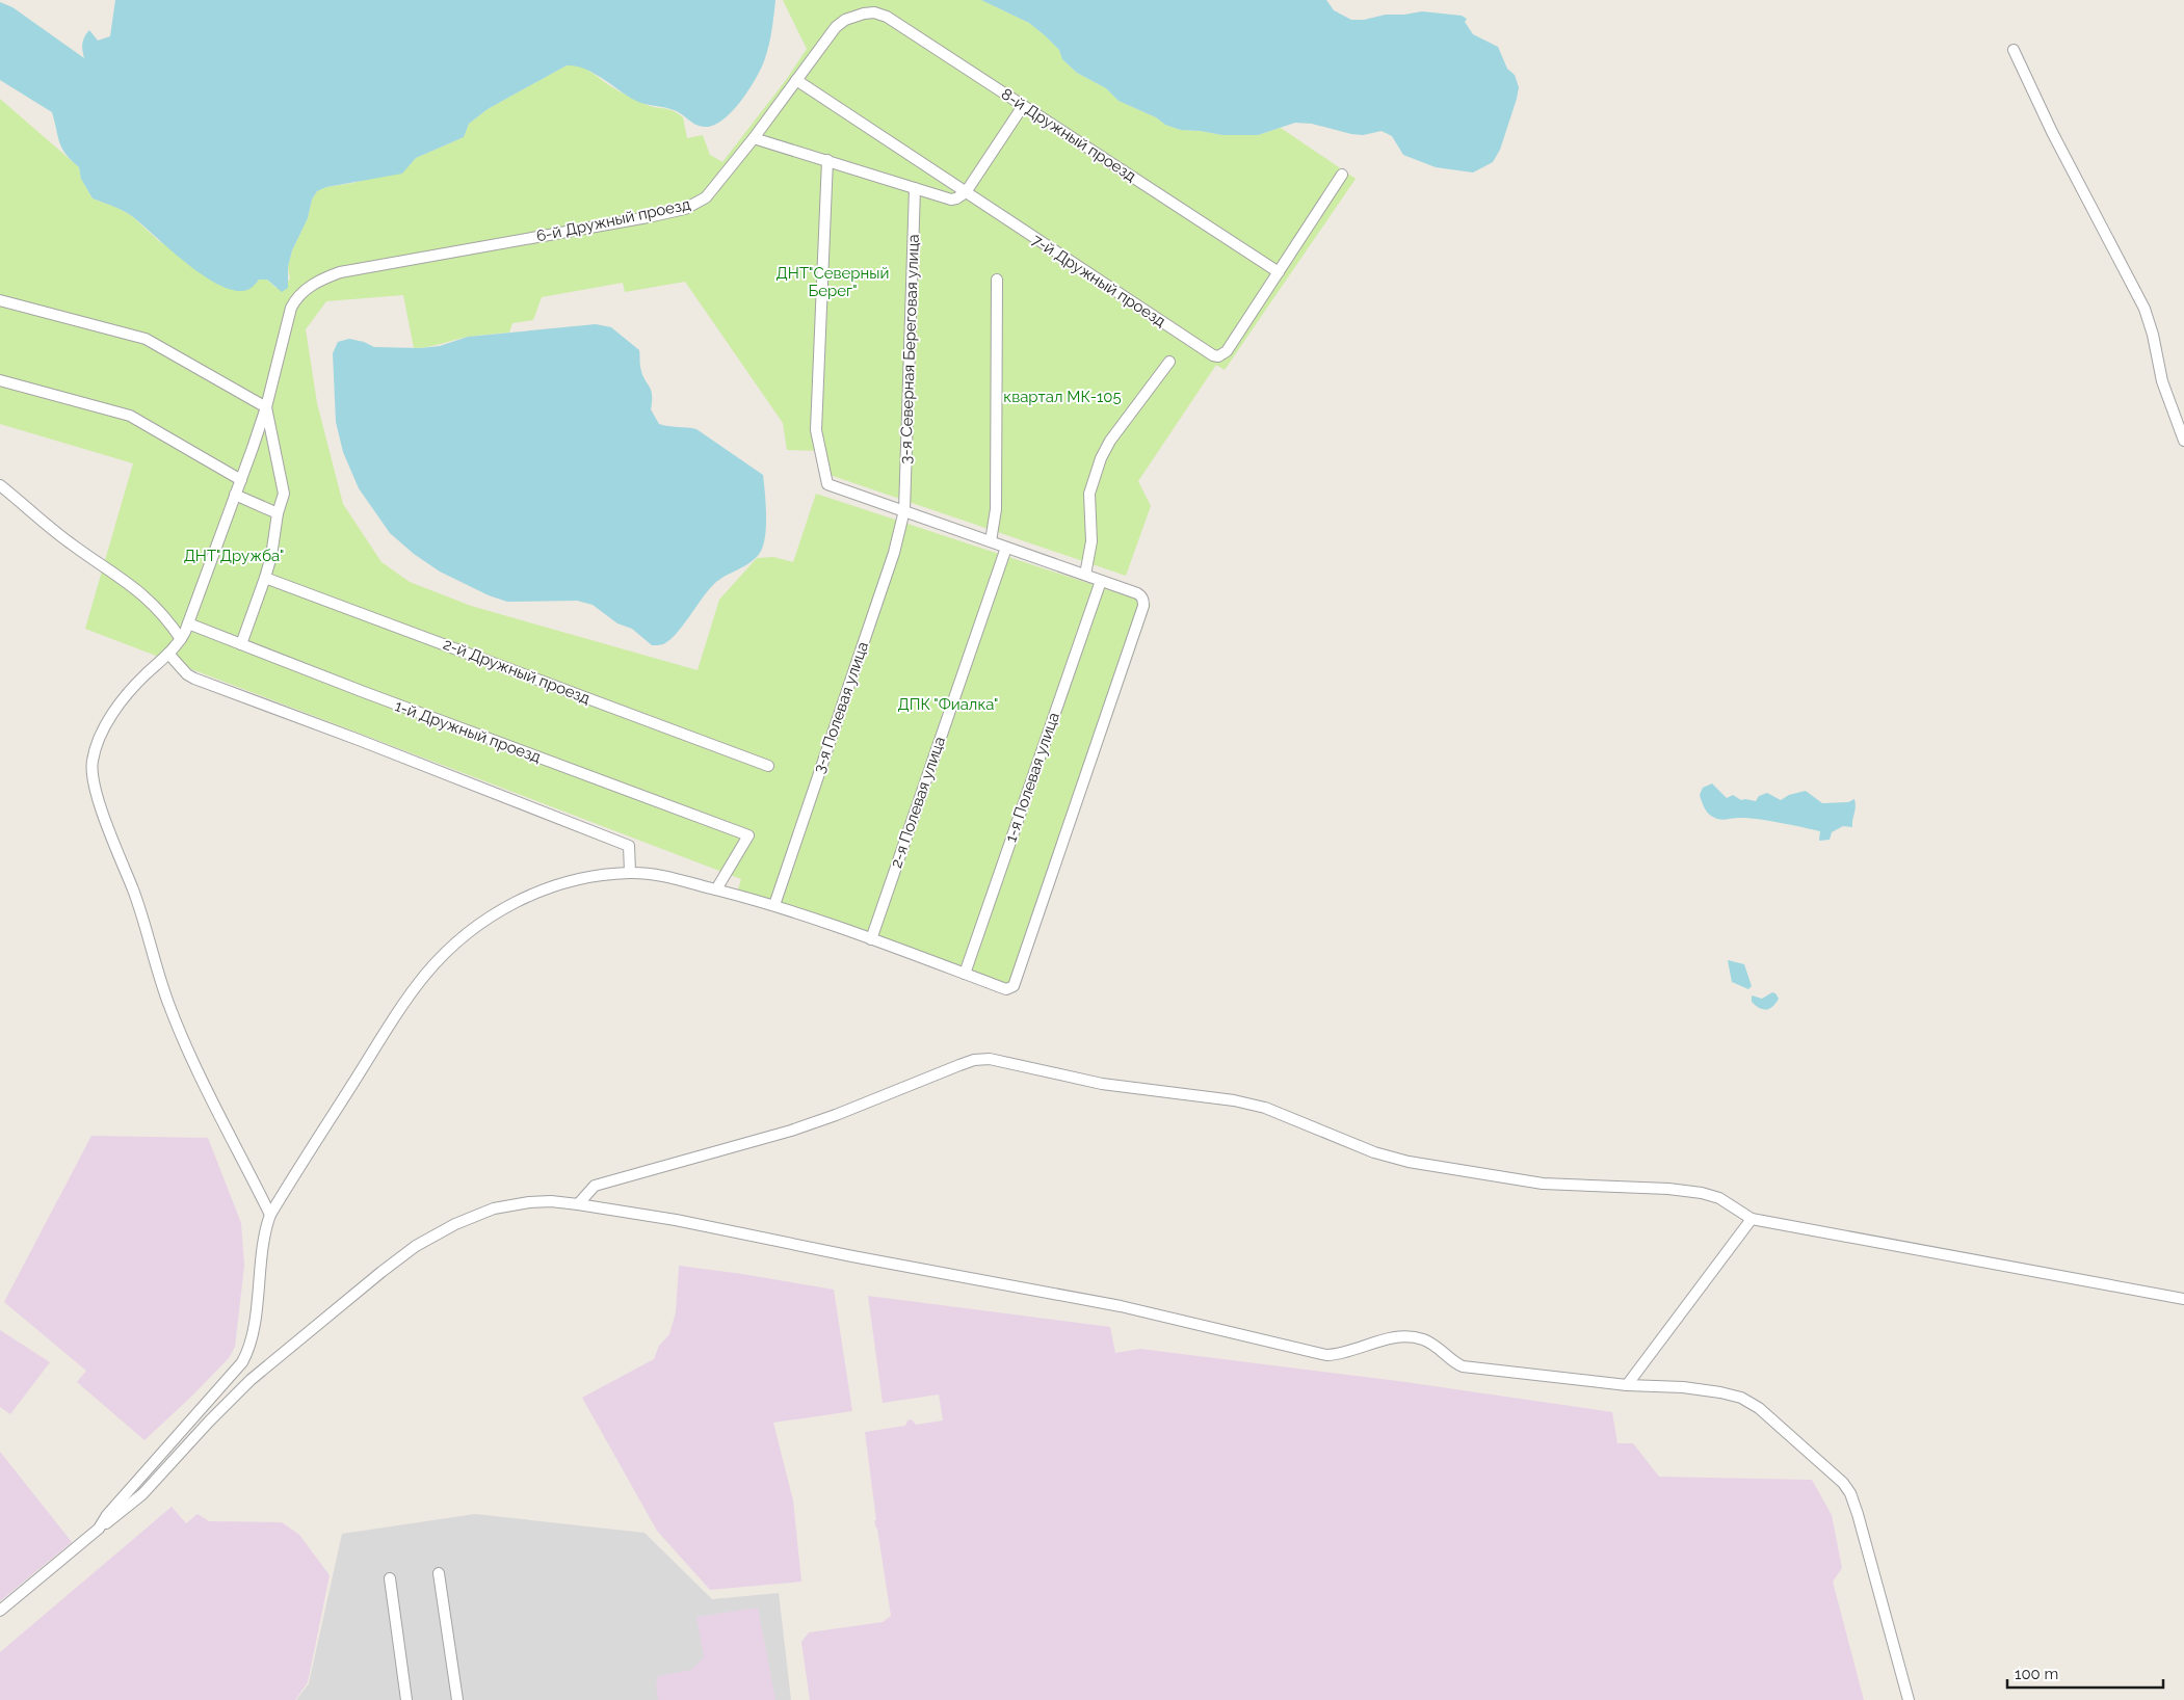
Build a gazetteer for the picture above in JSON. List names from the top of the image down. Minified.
{"streets":{"street":["8-й Дружный проезд","6-й Дружный проезд","7-й Дружный проезд","3-я Северная Береговая улица","2-й Дружный проезд","3-я Полевая улица","1-й Дружный проезд","1-я Полевая улица","2-я Полевая улица"]},"crossings":[["8-й Дружный проезд","6-й Дружный проезд"],["8-й Дружный проезд","7-й Дружный проезд"],["6-й Дружный проезд","7-й Дружный проезд"],["3-я Северная Береговая улица","3-я Полевая улица"]],"parks":["ДНТ\"Северный Берег\"","квартал МК-105","ДНТ\"Дружба\"","ДПК \"Фиалка\""],"scale_bar":"100 m"}
